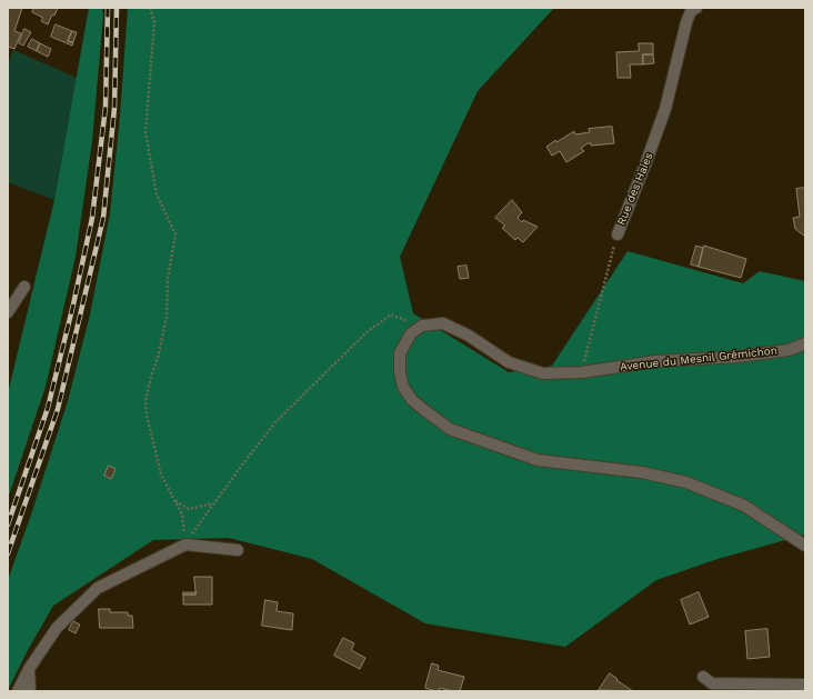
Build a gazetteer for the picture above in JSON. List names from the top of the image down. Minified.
{"streets":{"street":["Rue des Haies","Avenue du Mesnil Grémichon"]},"crossings":[["Rue des Haies","Avenue du Mesnil Grémichon"]]}
